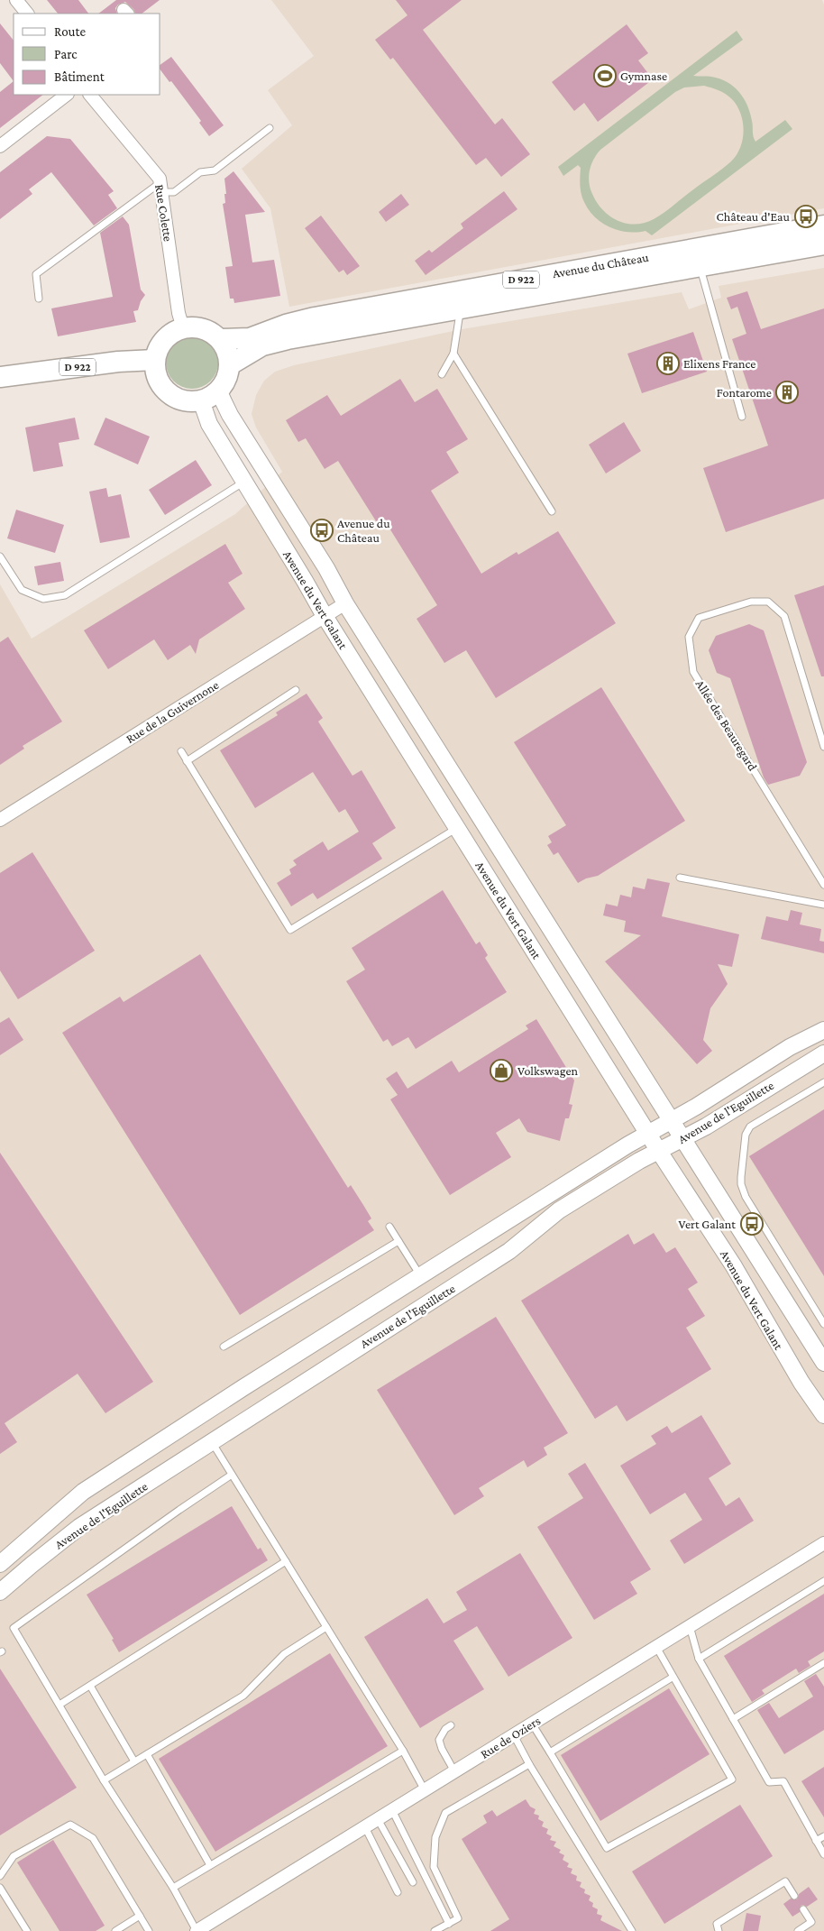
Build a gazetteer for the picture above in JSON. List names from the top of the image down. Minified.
{"streets":{"main road":["Avenue du Château","D 922"],"street":["Rue Colette","Avenue du Vert Galant","Rue de la Guivernone","Avenue de l'Eguillette","Rue de Oziers"],"lane":["Allée des Beauregard"]},"crossings":[["Rue Colette","Avenue du Château"],["Rue Colette","D 922"],["Rue Colette","Avenue du Vert Galant"],["Avenue du Château","D 922"],["Avenue du Château","Avenue du Vert Galant"],["D 922","Avenue du Vert Galant"],["Avenue du Vert Galant","Rue de la Guivernone"],["Avenue du Vert Galant","Avenue de l'Eguillette"]],"places":{"sports":["Gymnase"],"bus stop":["Château d'Eau","Avenue du Château","Vert Galant"],"building":["Elixens France","Fontarome"],"shop":["Volkswagen"]},"legend":["Route","Parc","Bâtiment"]}
